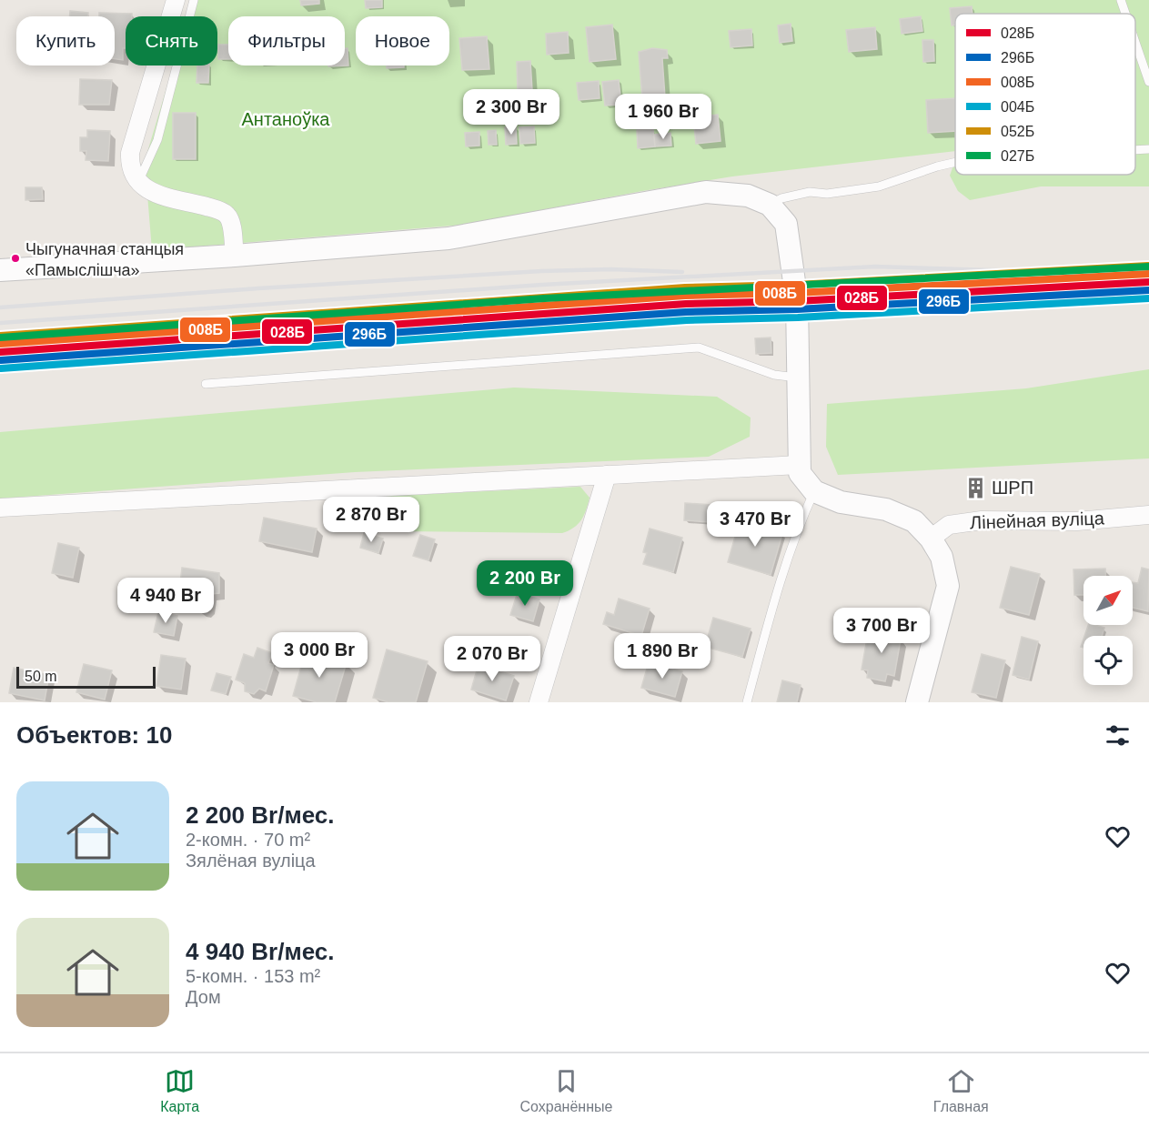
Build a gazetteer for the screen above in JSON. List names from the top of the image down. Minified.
{"streets":{"street":["Лінейная вуліца"]},"parks":["Антаноўка"],"places":{"other":["Чыгуначная станцыя «Памыслішча»"],"building":["ШРП"]},"lines":["transit line 052Б","transit line 027Б","transit line 008Б","transit line 028Б","transit line 296Б","transit line 004Б"],"legend":["028Б","296Б","008Б","004Б","052Б","027Б"],"scale_bar":"50 m","north":"top right","page":{"chip":["Купить","Снять","Фильтры","Новое"],"price":["2 300 Br","1 960 Br","2 870 Br","3 470 Br","2 200 Br","4 940 Br","3 700 Br","3 000 Br","1 890 Br","2 070 Br"],"scale":"50 m","heading":"Объектов: 10","list":[{"name":"2 200 Br/мес.","note":"2-комн. · 70 m² · Зялёная вуліца"},{"name":"4 940 Br/мес.","note":"5-комн. · 153 m² · Дом"}],"tabs":["Карта","Сохранённые","Главная"]}}
